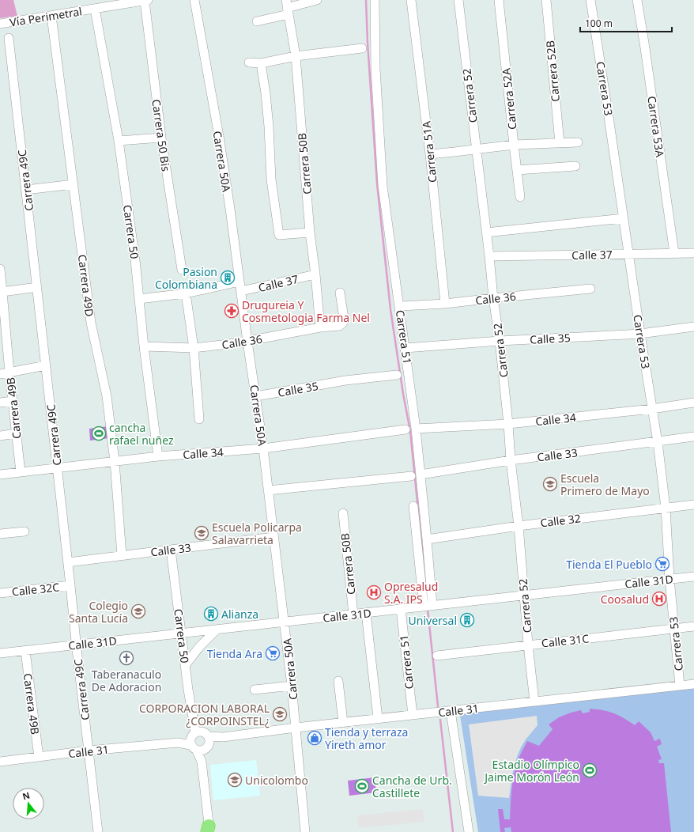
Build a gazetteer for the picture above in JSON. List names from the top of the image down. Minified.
{"streets":{"street":["Vía Perimetral","Carrera 52B","Carrera 53","Carrera 52","Carrera 52A","Carrera 53A","Carrera 50 Bis","Carrera 51A","Carrera 50A","Carrera 50B","Carrera 49C","Carrera 50","Calle 37","Carrera 49D","Calle 36","Carrera 51","Calle 35","Carrera 49B","Calle 34","Calle 33","Calle 32","Calle 31D","Calle 32C","Calle 31C","Calle 31"]},"crossings":[["Vía Perimetral","Carrera 50 Bis"],["Vía Perimetral","Carrera 50"],["Vía Perimetral","Carrera 49D"],["Carrera 53","Calle 37"],["Carrera 53","Calle 35"],["Carrera 53","Calle 34"],["Carrera 53","Calle 33"],["Carrera 53","Calle 32"],["Carrera 53","Calle 31D"],["Carrera 53","Calle 31C"],["Carrera 53","Calle 31"],["Carrera 52","Calle 37"],["Carrera 52","Calle 36"],["Carrera 52","Calle 35"],["Carrera 52","Calle 34"],["Carrera 52","Calle 33"],["Carrera 52","Calle 32"],["Carrera 52","Calle 31D"],["Carrera 52","Calle 31C"],["Carrera 52","Calle 31"],["Carrera 53A","Calle 37"],["Carrera 51A","Calle 36"],["Carrera 50A","Calle 37"],["Carrera 50A","Calle 36"],["Carrera 50A","Calle 35"],["Carrera 50A","Calle 34"],["Carrera 50A","Calle 33"],["Carrera 50A","Calle 31D"],["Carrera 50A","Calle 31"],["Carrera 50B","Calle 37"],["Carrera 50B","Calle 36"],["Carrera 50B","Calle 31D"],["Carrera 49C","Calle 34"],["Carrera 49C","Calle 33"],["Carrera 49C","Calle 31D"],["Carrera 49C","Calle 32C"],["Carrera 49C","Calle 31"],["Carrera 50","Calle 36"],["Carrera 50","Calle 34"],["Carrera 50","Calle 33"],["Carrera 50","Calle 31D"],["Carrera 50","Calle 31"],["Carrera 49D","Calle 34"],["Carrera 49D","Calle 33"],["Calle 36","Carrera 51"],["Carrera 51","Calle 35"],["Carrera 51","Calle 34"],["Carrera 51","Calle 33"],["Carrera 51","Calle 32"],["Carrera 51","Calle 31D"],["Carrera 51","Calle 31"],["Carrera 49B","Calle 34"],["Carrera 49B","Calle 31D"],["Carrera 49B","Calle 31"]],"places":{"building":["Pasion Colombiana","Alianza","Universal"],"pharmacy":["Drugureia Y Cosmetologia Farma Nel"],"sports":["cancha rafael nuñez","Estadio Olímpico Jaime Morón León","Cancha de Urb. Castillete"],"school or university":["Escuela Primero de Mayo","Escuela Policarpa Salavarrieta","Colegio Santa Lucía","CORPORACION LABORAL ¿CORPOINSTEL¿","Unicolombo"],"supermarket":["Tienda El Pueblo","Tienda Ara"],"hospital":["Opresalud S.A. IPS","Coosalud"],"church":["Taberanaculo De Adoracion"],"shop":["Tienda y terraza Yireth amor"]},"scale_bar":"100 m","north":"top"}
